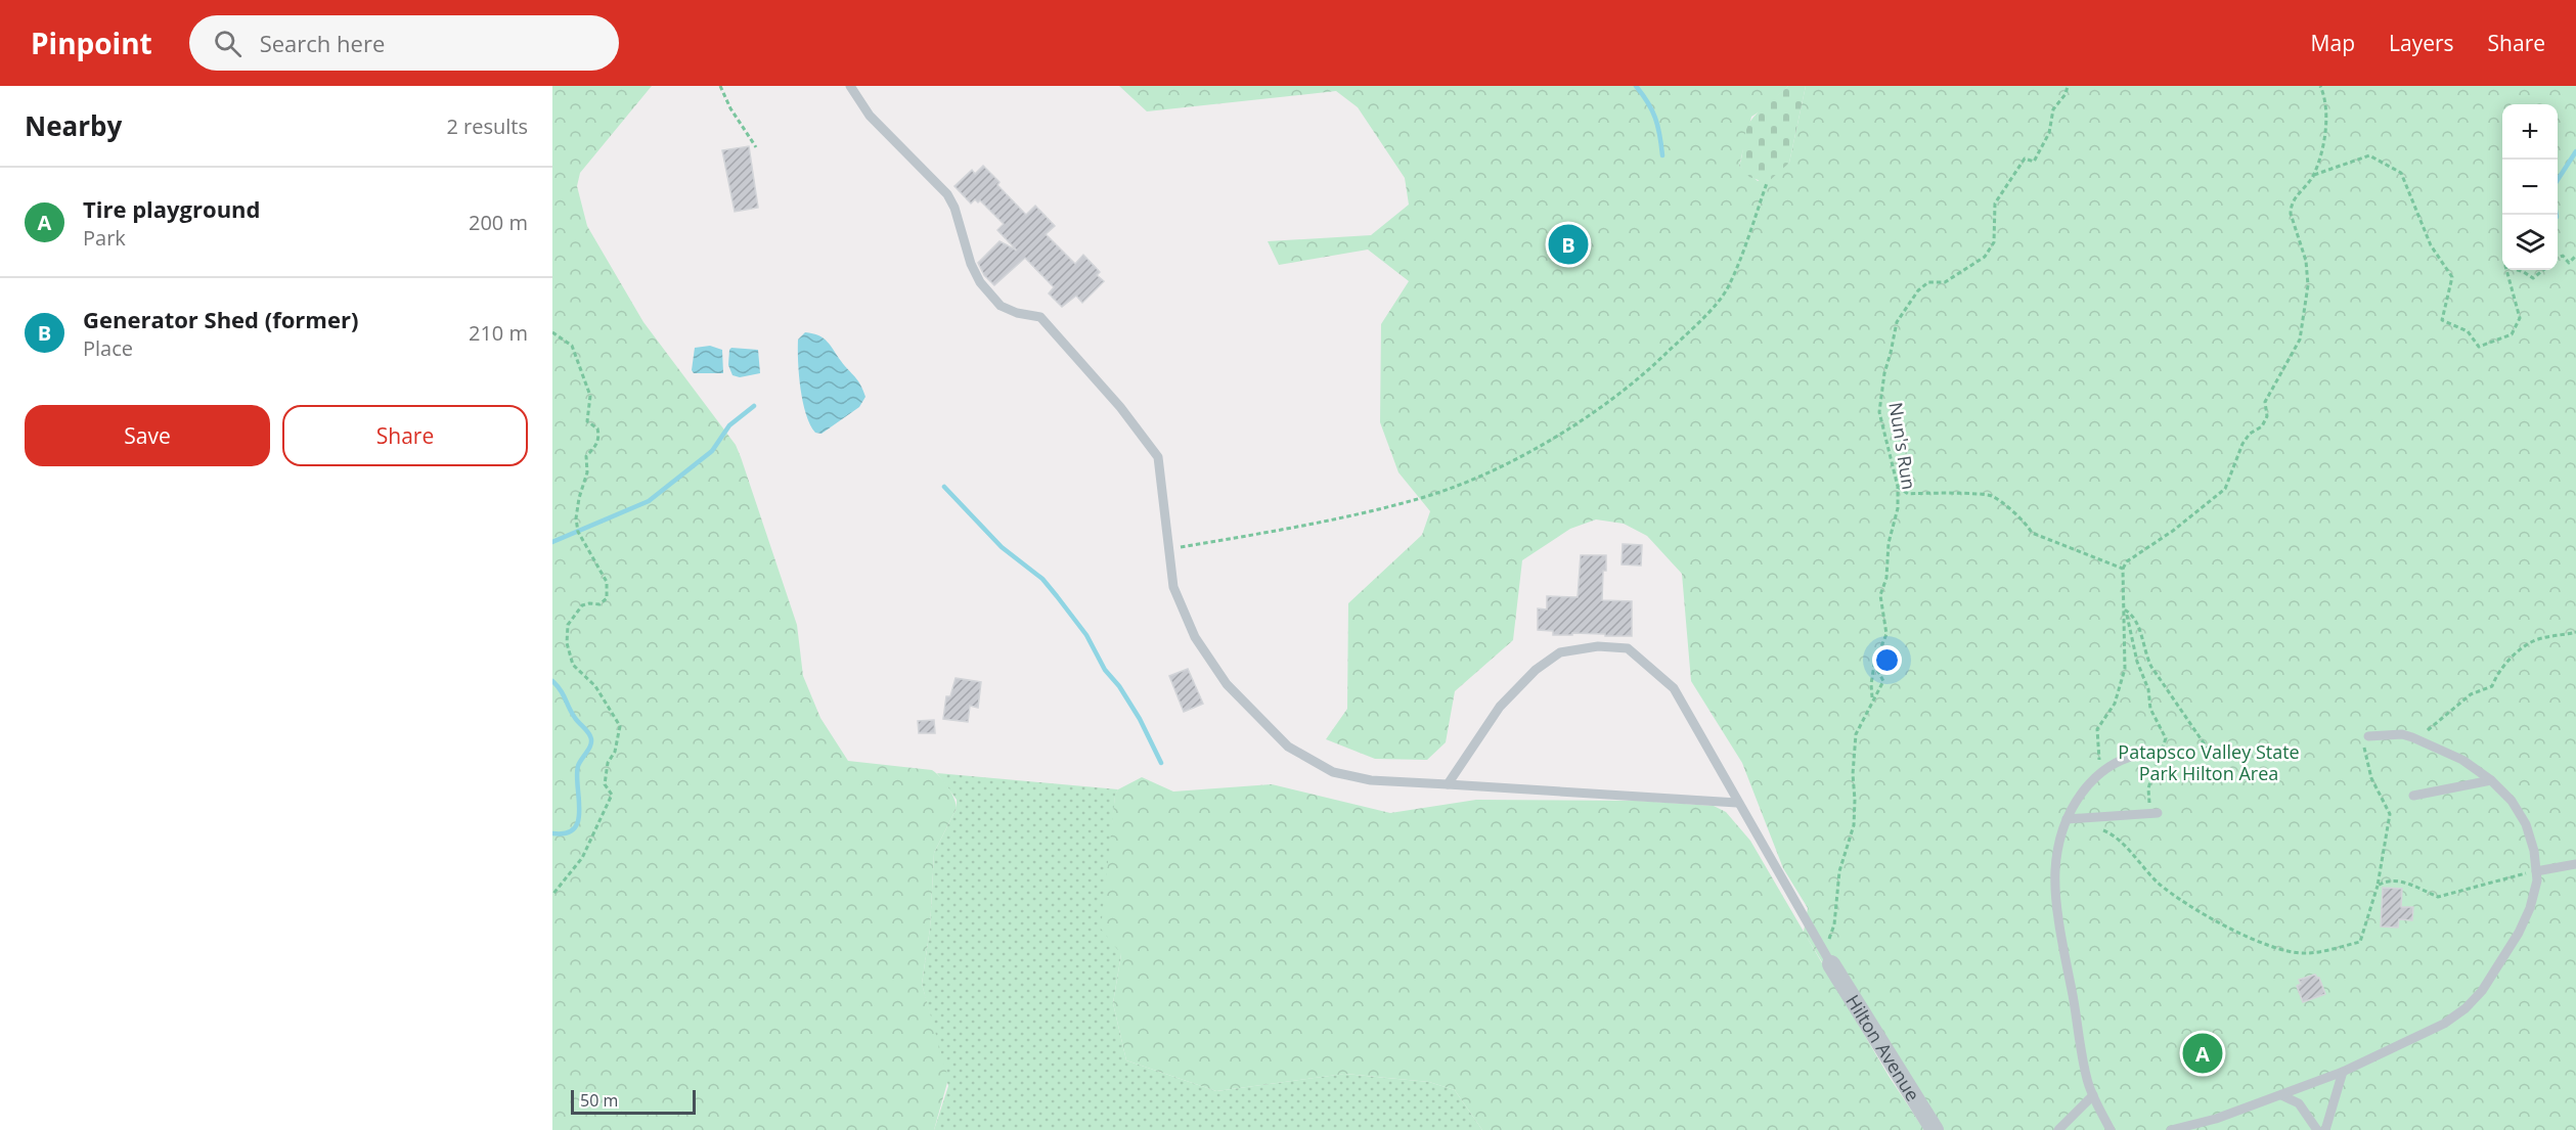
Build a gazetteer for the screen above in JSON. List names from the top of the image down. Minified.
{"streets":{"street":["Hilton Avenue"],"path":["Nun's Run"]},"parks":["Patapsco Valley State Park Hilton Area"],"scale_bar":"50 m","page":{"header":"Pinpoint","search":"Search here","nav":["Map","Layers","Share"],"heading":["Nearby","2 results"],"map_buttons":["+","−"],"list":[{"mark":"A","name":"Tire playground","note":"Park","value":"200 m"},{"mark":"B","name":"Generator Shed (former)","note":"Place","value":"210 m"}],"pins":["B","A"],"buttons":["Save","Share"],"scale":"50 m"}}
